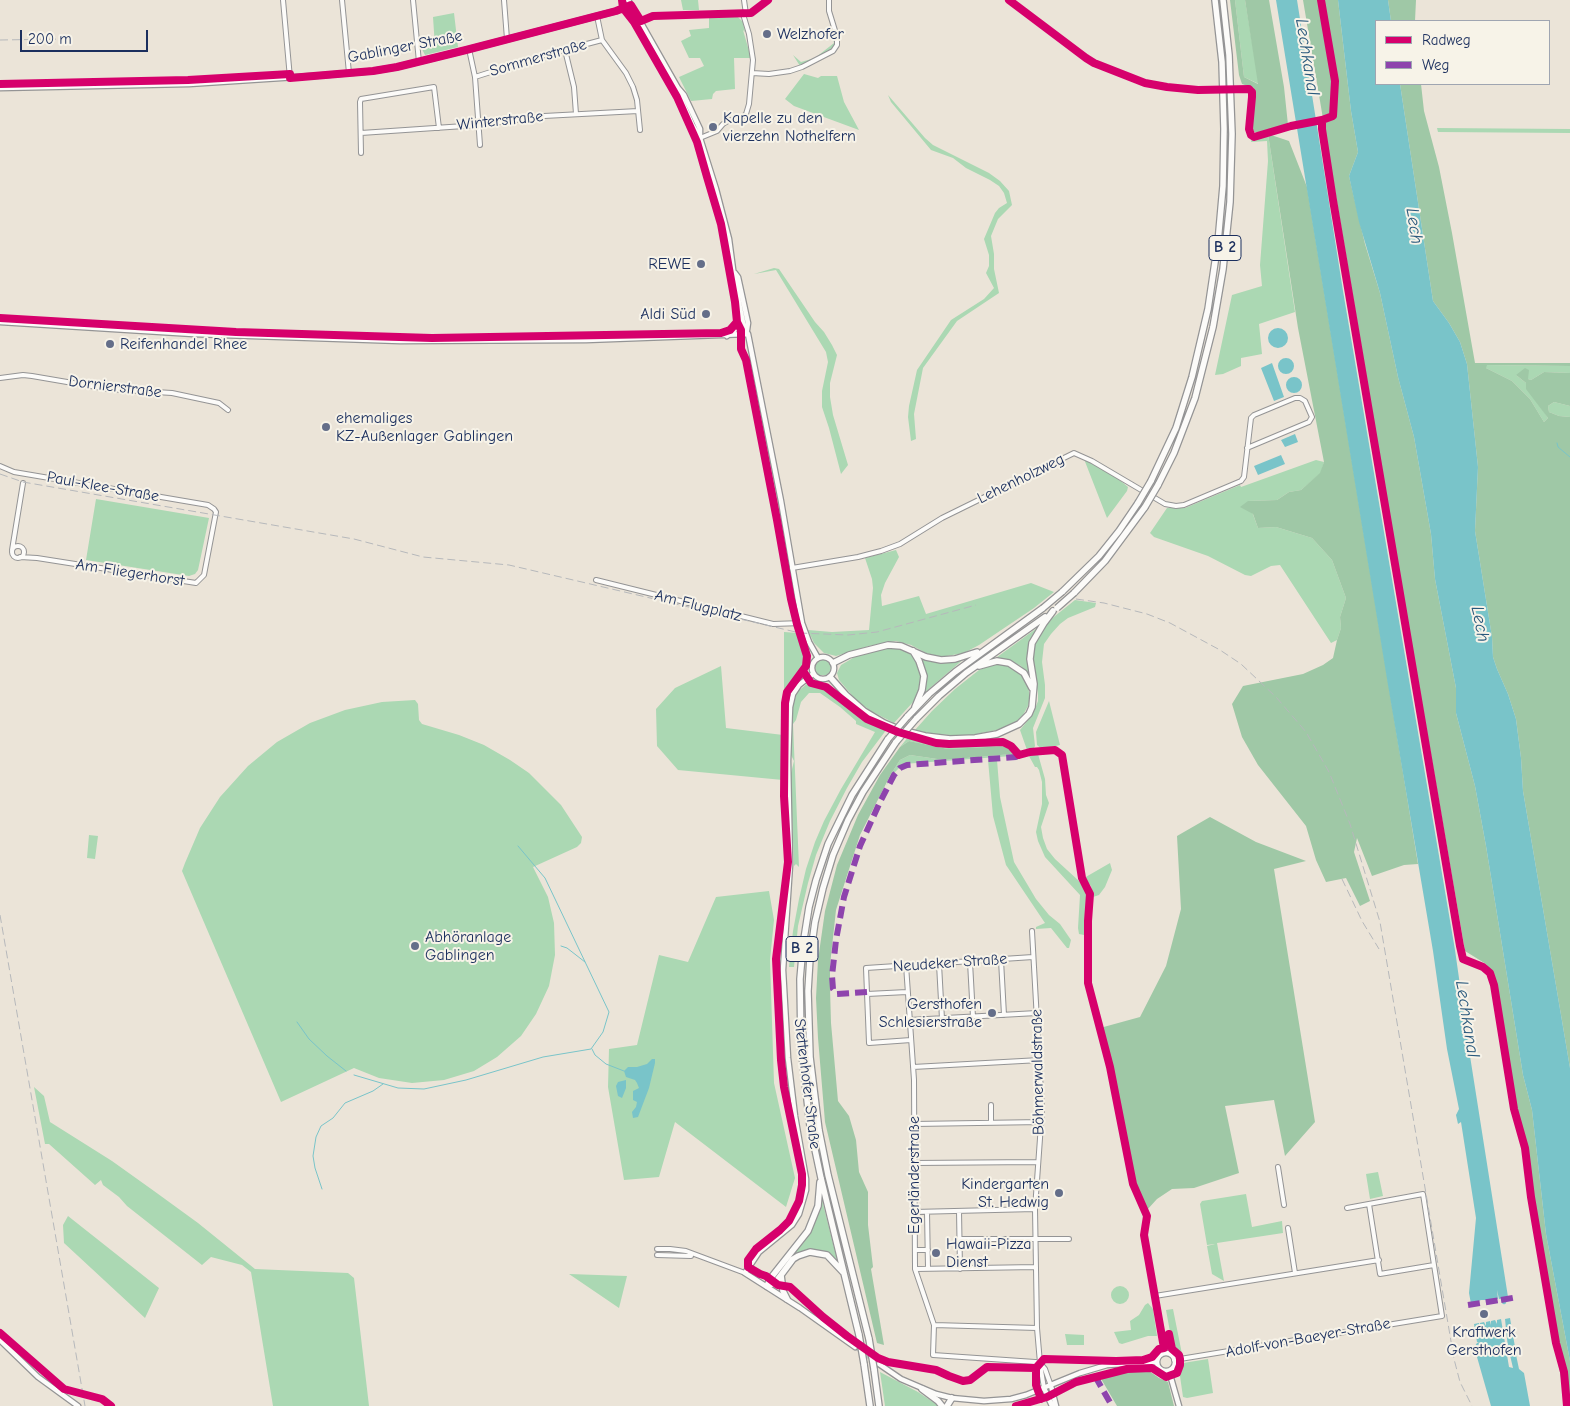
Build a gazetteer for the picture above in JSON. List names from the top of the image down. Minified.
{"streets":{"highway":["B 2"],"street":["Gablinger Straße","Sommerstraße","Winterstraße","Dornierstraße","Lehenholzweg","Paul-Klee-Straße","Am Fliegerhorst","Am Flugplatz","Neudeker Straße","Böhmerwaldstraße","Stettenhofer Straße","Egerländerstraße","Adolf-von-Baeyer-Straße"]},"crossings":[["Paul-Klee-Straße","Am Fliegerhorst"],["Neudeker Straße","Böhmerwaldstraße"],["Neudeker Straße","Egerländerstraße"],["Böhmerwaldstraße","Egerländerstraße"]],"water":["Lechkanal","Lech"],"places":["Welzhofer","Kapelle zu den vierzehn Nothelfern","REWE","Aldi Süd","Reifenhandel Rhee","ehemaliges KZ-Außenlager Gablingen","Abhöranlage Gablingen","Gersthofen Schlesierstraße","Kindergarten St. Hedwig","Hawaii-Pizza Dienst","Kraftwerk Gersthofen"],"legend":["Radweg","Weg"],"scale_bar":"200 m"}
